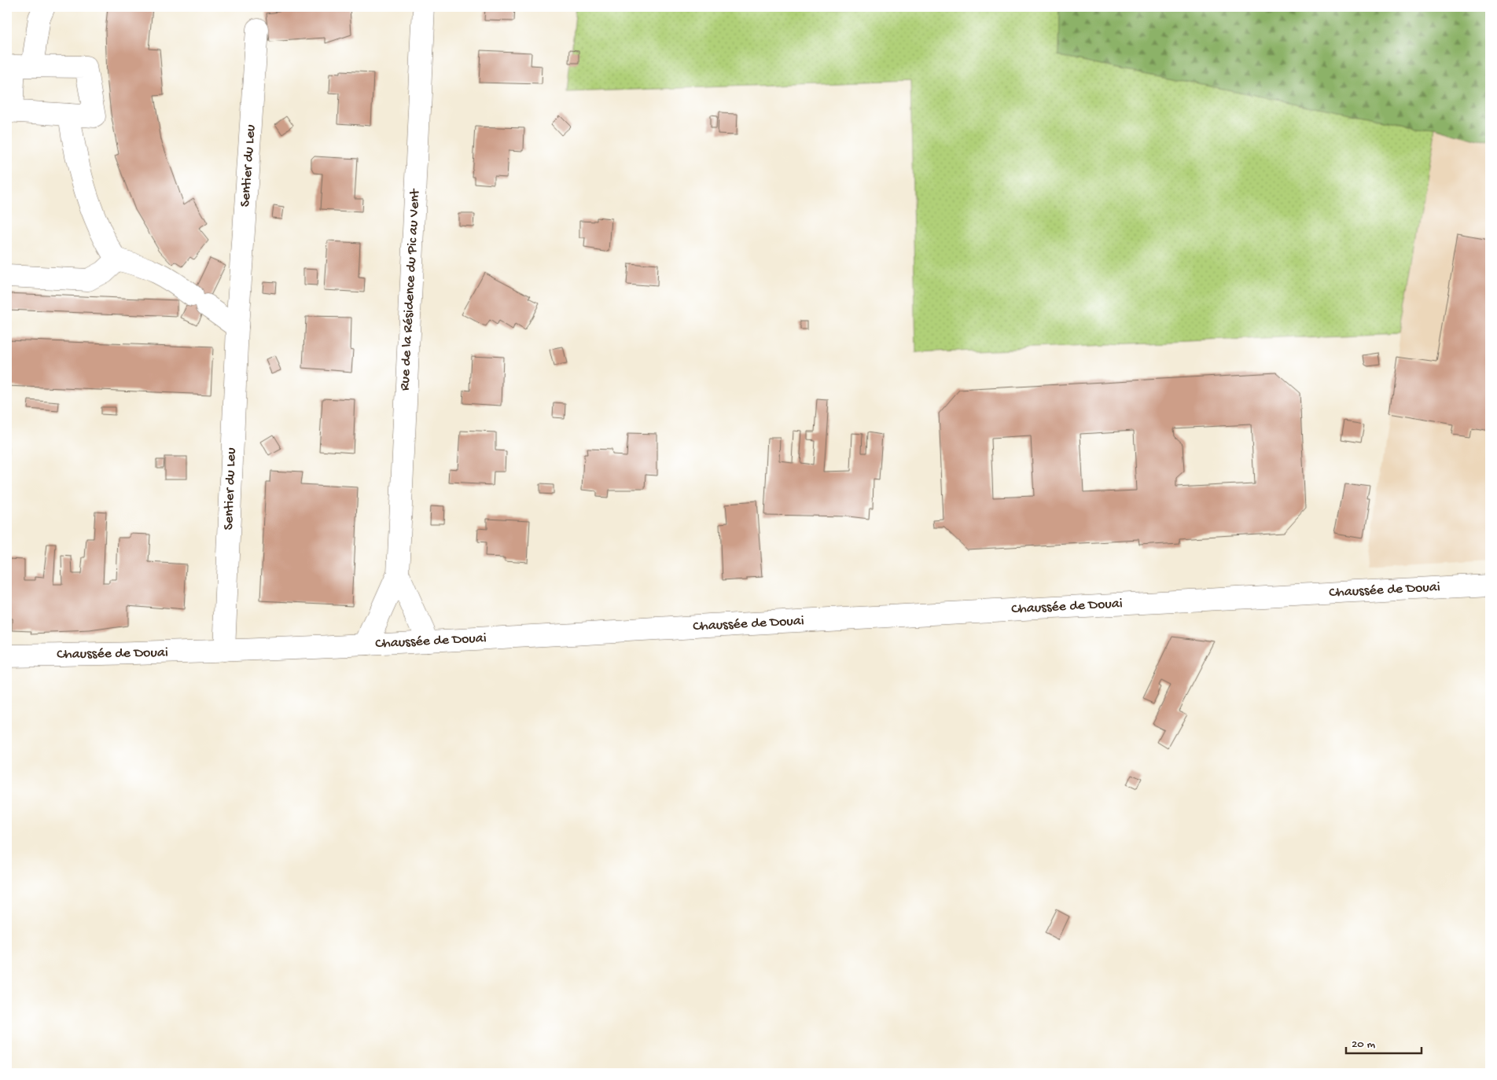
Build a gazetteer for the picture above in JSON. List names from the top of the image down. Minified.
{"streets":{"main road":["Sentier du Leu","Rue de la Résidence du Pic au Vent","Chaussée de Douai"]},"crossings":[["Sentier du Leu","Chaussée de Douai"],["Rue de la Résidence du Pic au Vent","Chaussée de Douai"]],"scale_bar":"20 m"}
